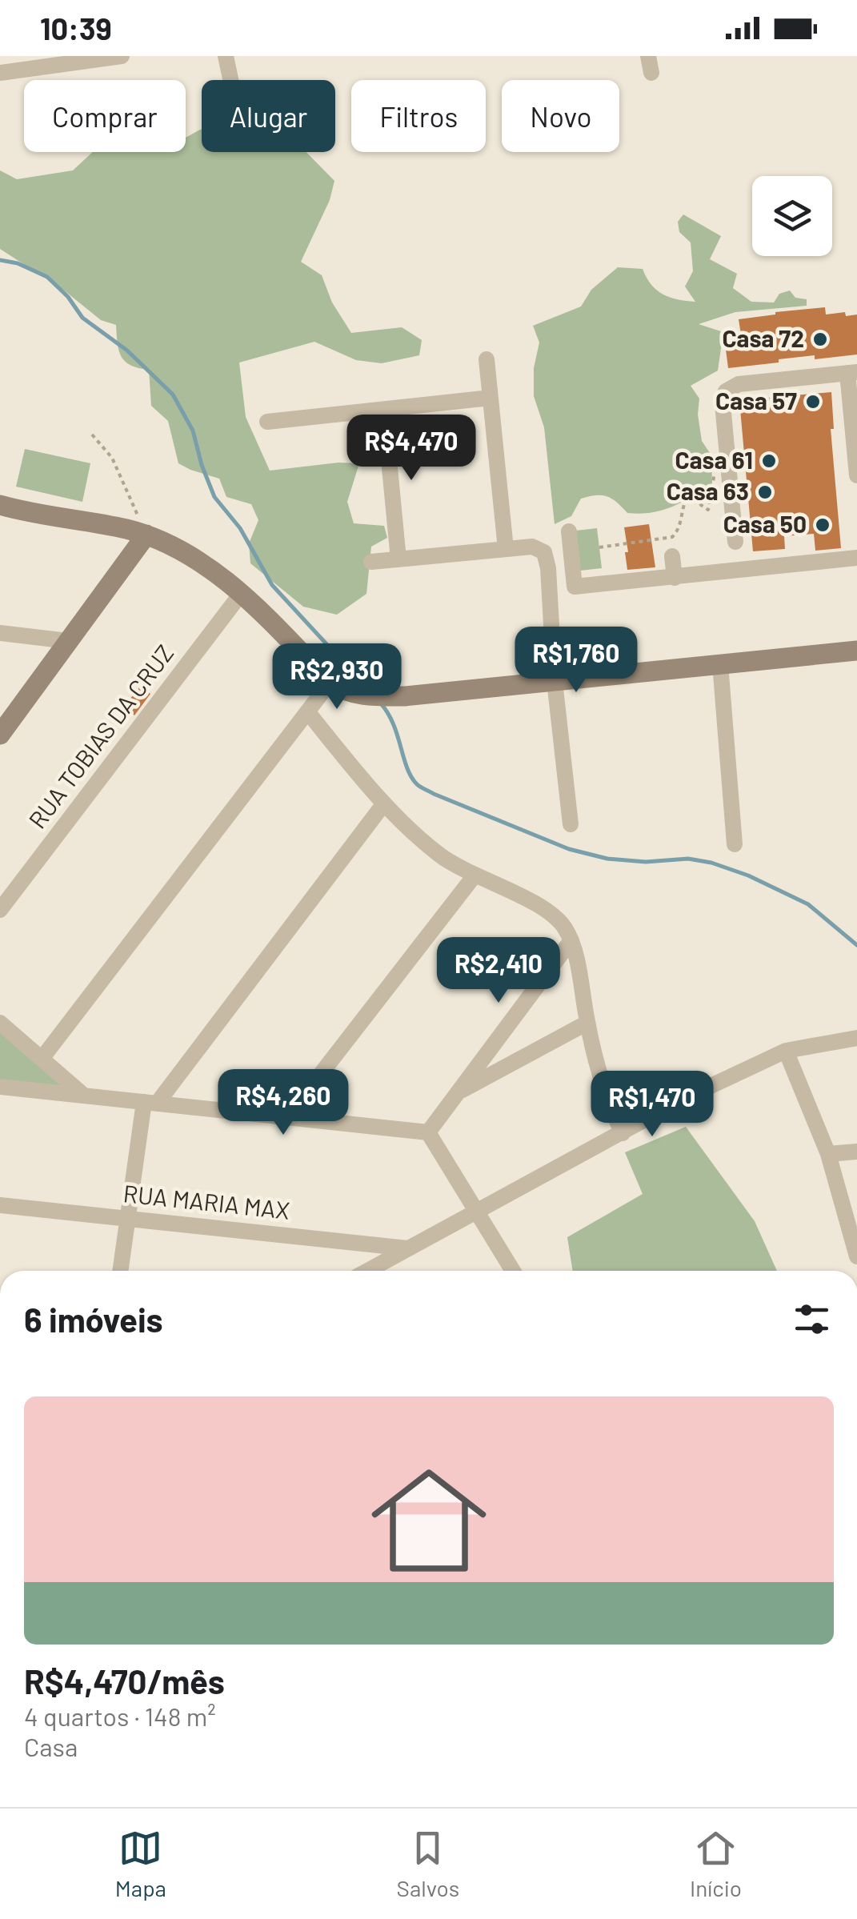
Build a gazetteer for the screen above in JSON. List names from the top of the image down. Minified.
{"streets":{"street":["RUA TOBIAS DA CRUZ","RUA MARIA MAX"]},"places":["Casa 72","Casa 57","Casa 61","Casa 63","Casa 50"],"page":{"status":"10:39","chip":["Comprar","Alugar","Filtros","Novo"],"price":["R$4,470","R$1,760","R$2,930","R$2,410","R$4,260","R$1,470"],"heading":"6 imóveis","list":[{"name":"R$4,470/mês","note":"4 quartos · 148 m² · Casa"}],"tabs":["Mapa","Salvos","Início"]}}
